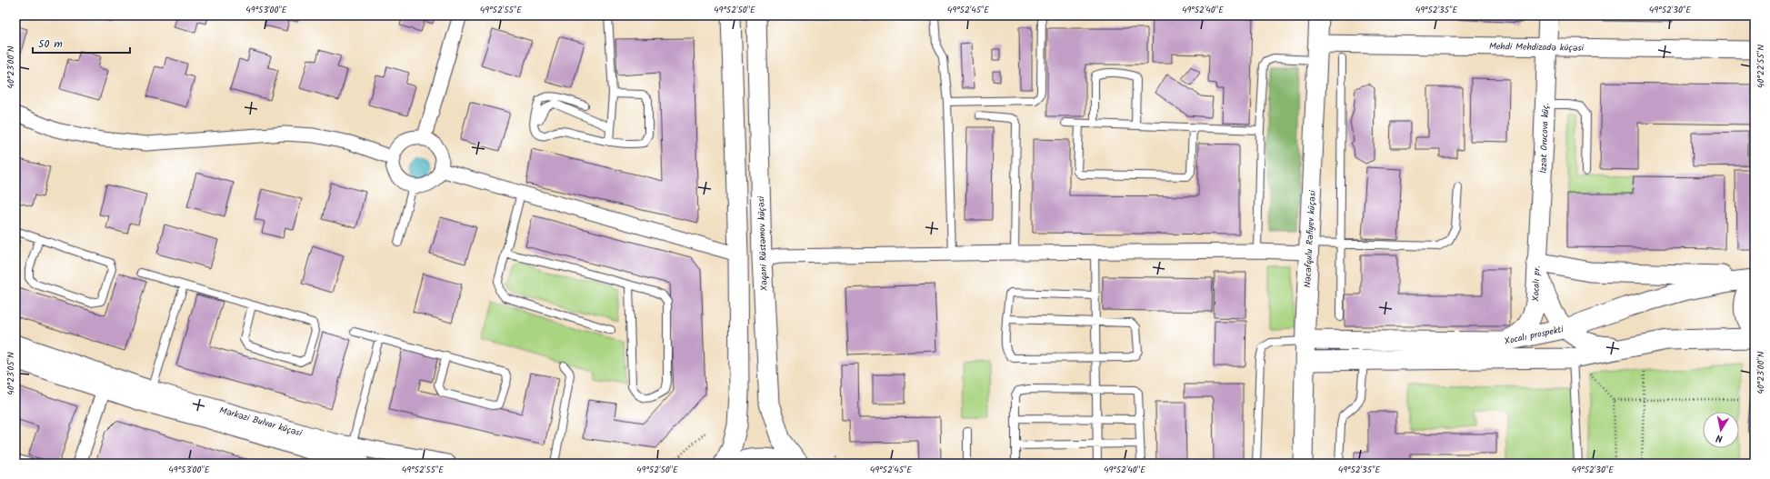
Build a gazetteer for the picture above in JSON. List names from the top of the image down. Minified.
{"streets":{"main road":["İzzət Orucova küç.","Nəcəfqulu Rəfiyev küçəsi","Xəqani Rüstəmov küçəsi","Xocalı pr.","Xocalı prospekti"],"street":["Mehdi Mehdizadə küçəsi","Mərkəzi Bulvar küçəsi"]},"crossings":[["Mehdi Mehdizadə küçəsi","İzzət Orucova küç."],["Mehdi Mehdizadə küçəsi","Nəcəfqulu Rəfiyev küçəsi"],["İzzət Orucova küç.","Xocalı pr."],["İzzət Orucova küç.","Xocalı prospekti"],["Nəcəfqulu Rəfiyev küçəsi","Xocalı prospekti"],["Xocalı pr.","Xocalı prospekti"]],"scale_bar":"50 m","north":"bottom","coordinates":["49°53'00\"E","49°52'55\"E","49°52'50\"E","49°52'45\"E","49°52'40\"E","49°52'35\"E","49°52'30\"E","40°22'55\"N","40°23'00\"N","40°23'05\"N"]}
